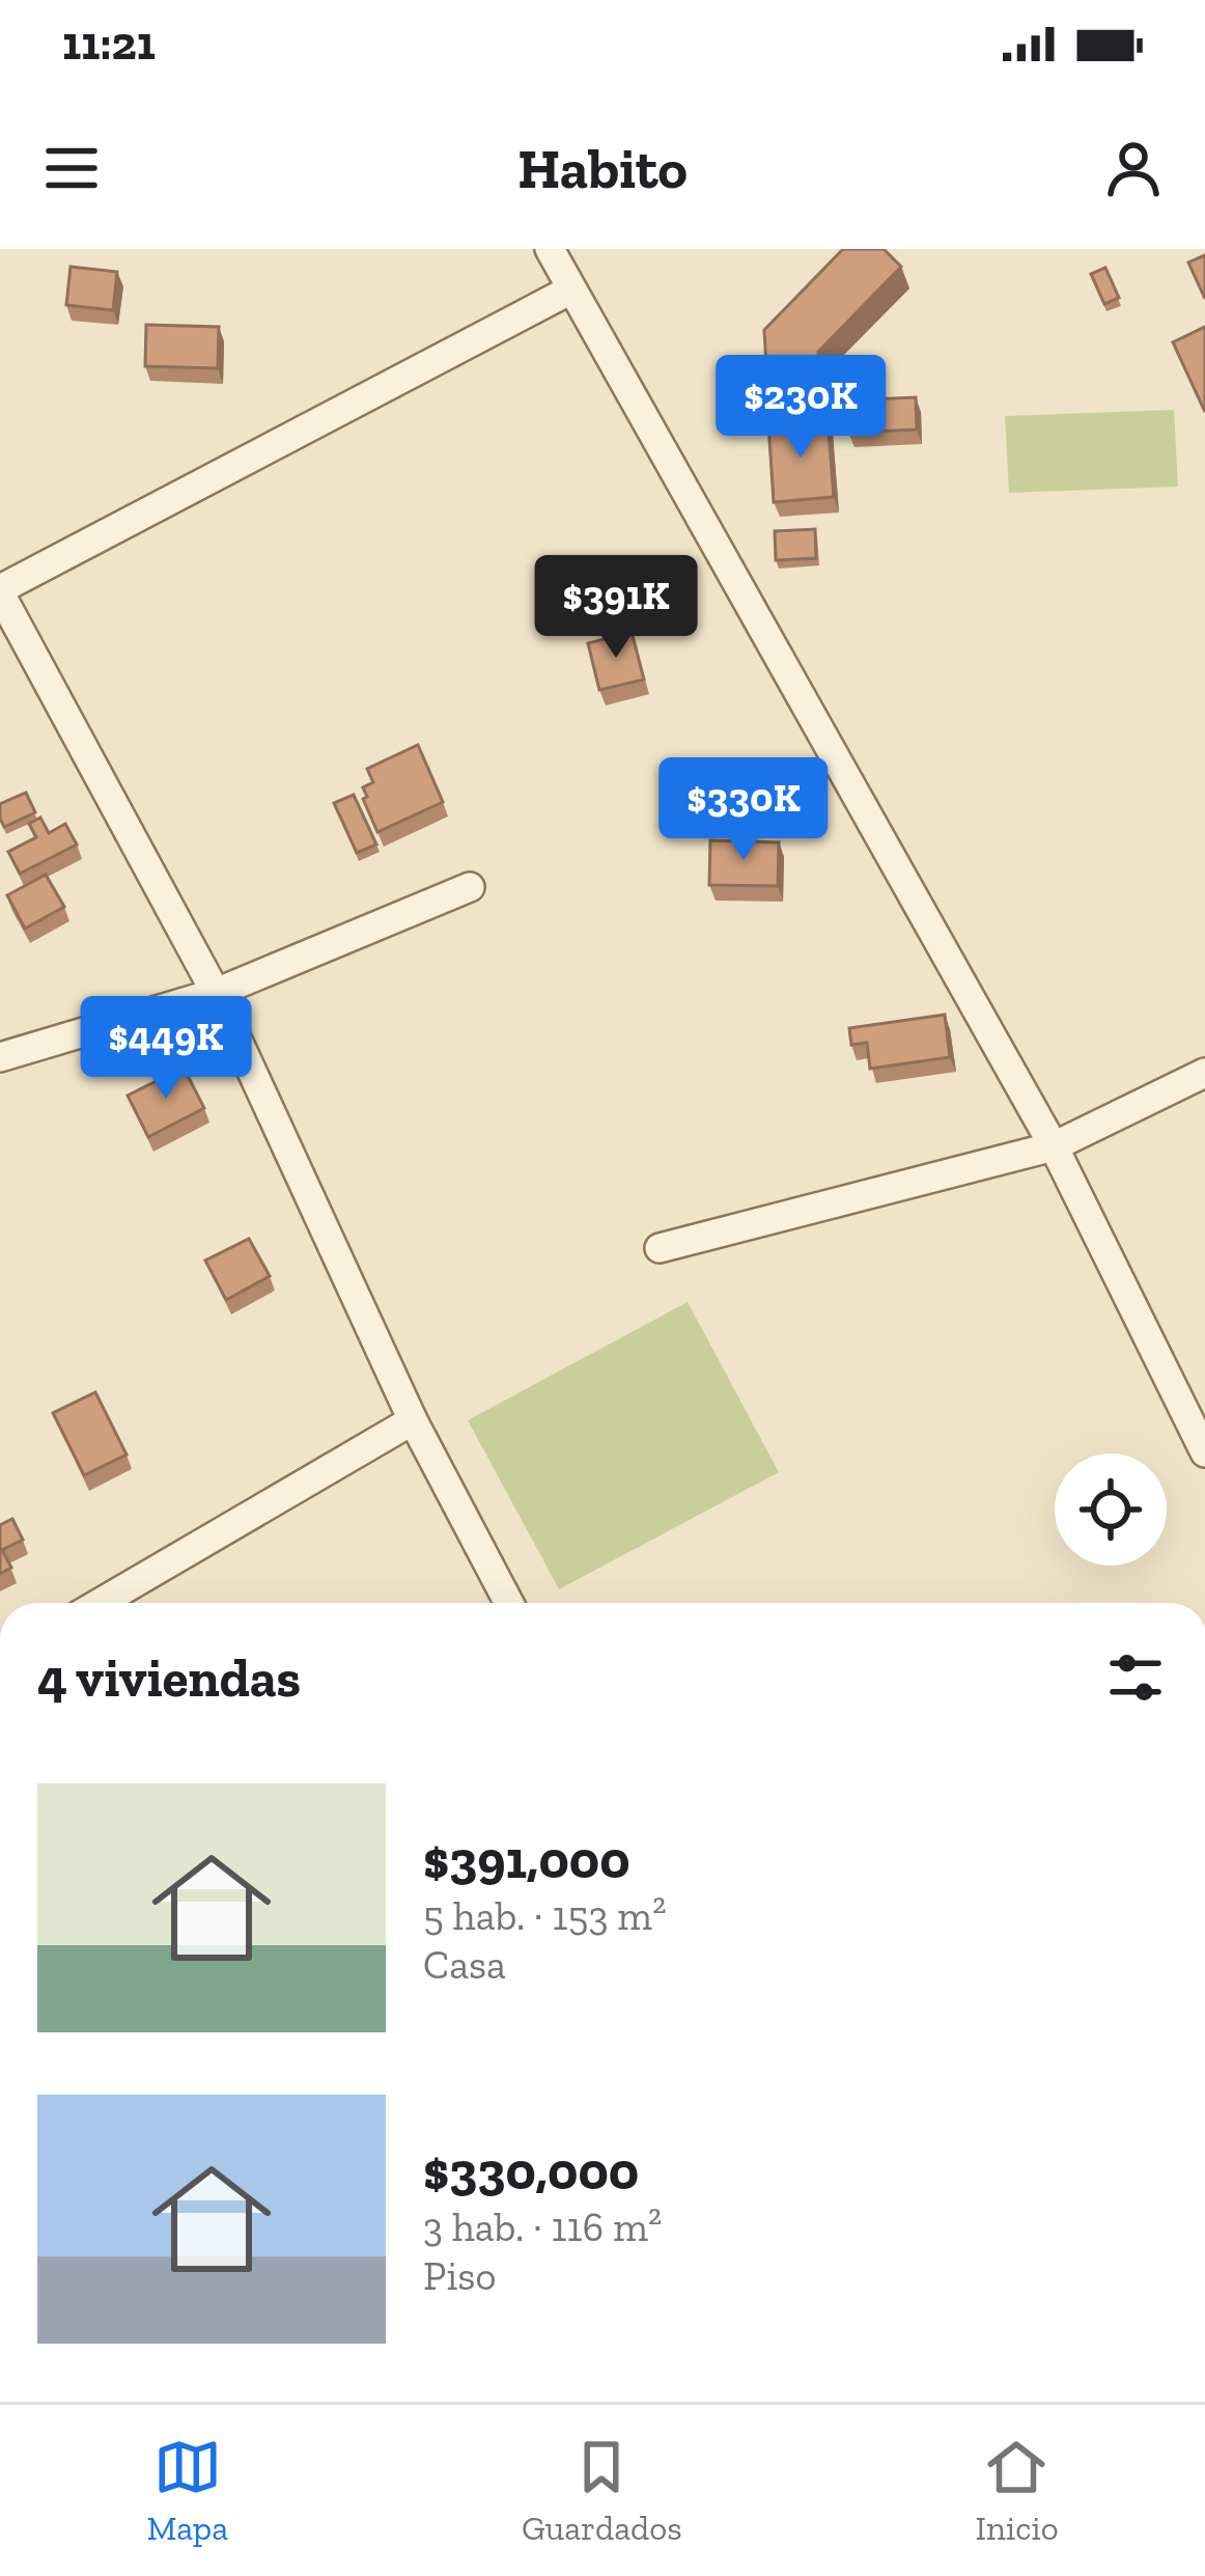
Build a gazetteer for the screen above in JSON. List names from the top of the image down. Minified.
{"page":{"status":"11:21","header":"Habito","price":["$230K","$391K","$330K","$449K"],"heading":"4 viviendas","list":[{"name":"$391,000","note":"5 hab. · 153 m² · Casa"},{"name":"$330,000","note":"3 hab. · 116 m² · Piso"}],"tabs":["Mapa","Guardados","Inicio"]}}
